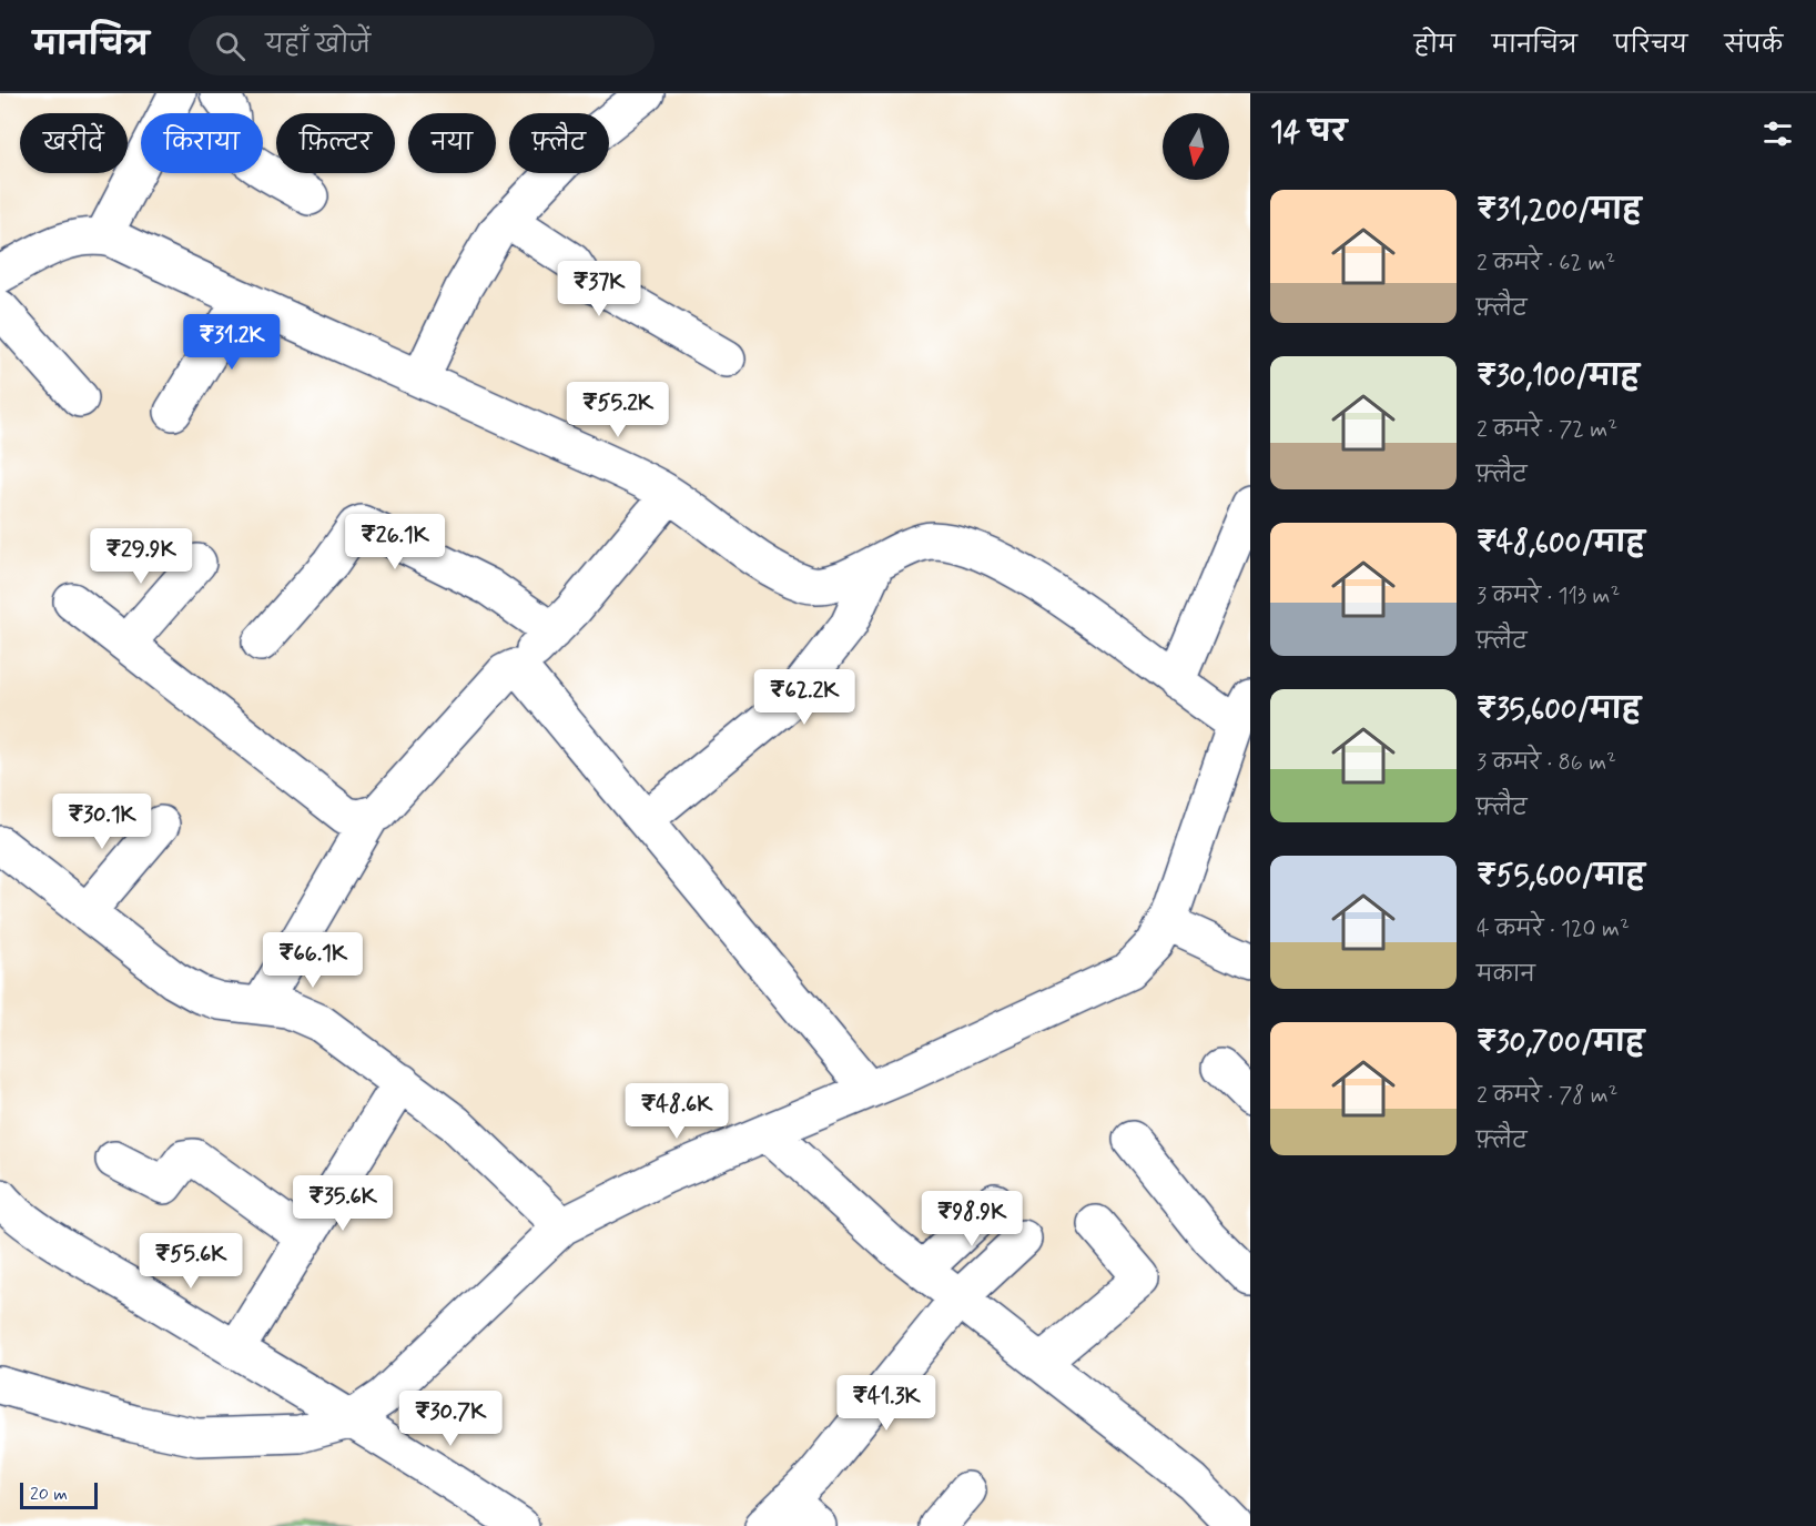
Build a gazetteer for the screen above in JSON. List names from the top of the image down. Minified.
{"scale_bar":"20 m","north":"bottom","page":{"header":"मानचित्र","search":"यहाँ खोजें","nav":["होम","मानचित्र","परिचय","संपर्क"],"heading":"14 घर","chip":["खरीदें","किराया","फ़िल्टर","नया","फ़्लैट"],"list":[{"name":"₹31,200/माह","note":"2 कमरे · 62 m² · फ़्लैट"},{"name":"₹30,100/माह","note":"2 कमरे · 72 m² · फ़्लैट"},{"name":"₹48,600/माह","note":"3 कमरे · 113 m² · फ़्लैट"},{"name":"₹35,600/माह","note":"3 कमरे · 86 m² · फ़्लैट"},{"name":"₹55,600/माह","note":"4 कमरे · 120 m² · मकान"},{"name":"₹30,700/माह","note":"2 कमरे · 78 m² · फ़्लैट"}],"price":["₹37K","₹31.2K","₹55.2K","₹26.1K","₹29.9K","₹62.2K","₹30.1K","₹66.1K","₹48.6K","₹35.6K","₹98.9K","₹55.6K","₹41.3K","₹30.7K"],"scale":"20 m"}}
